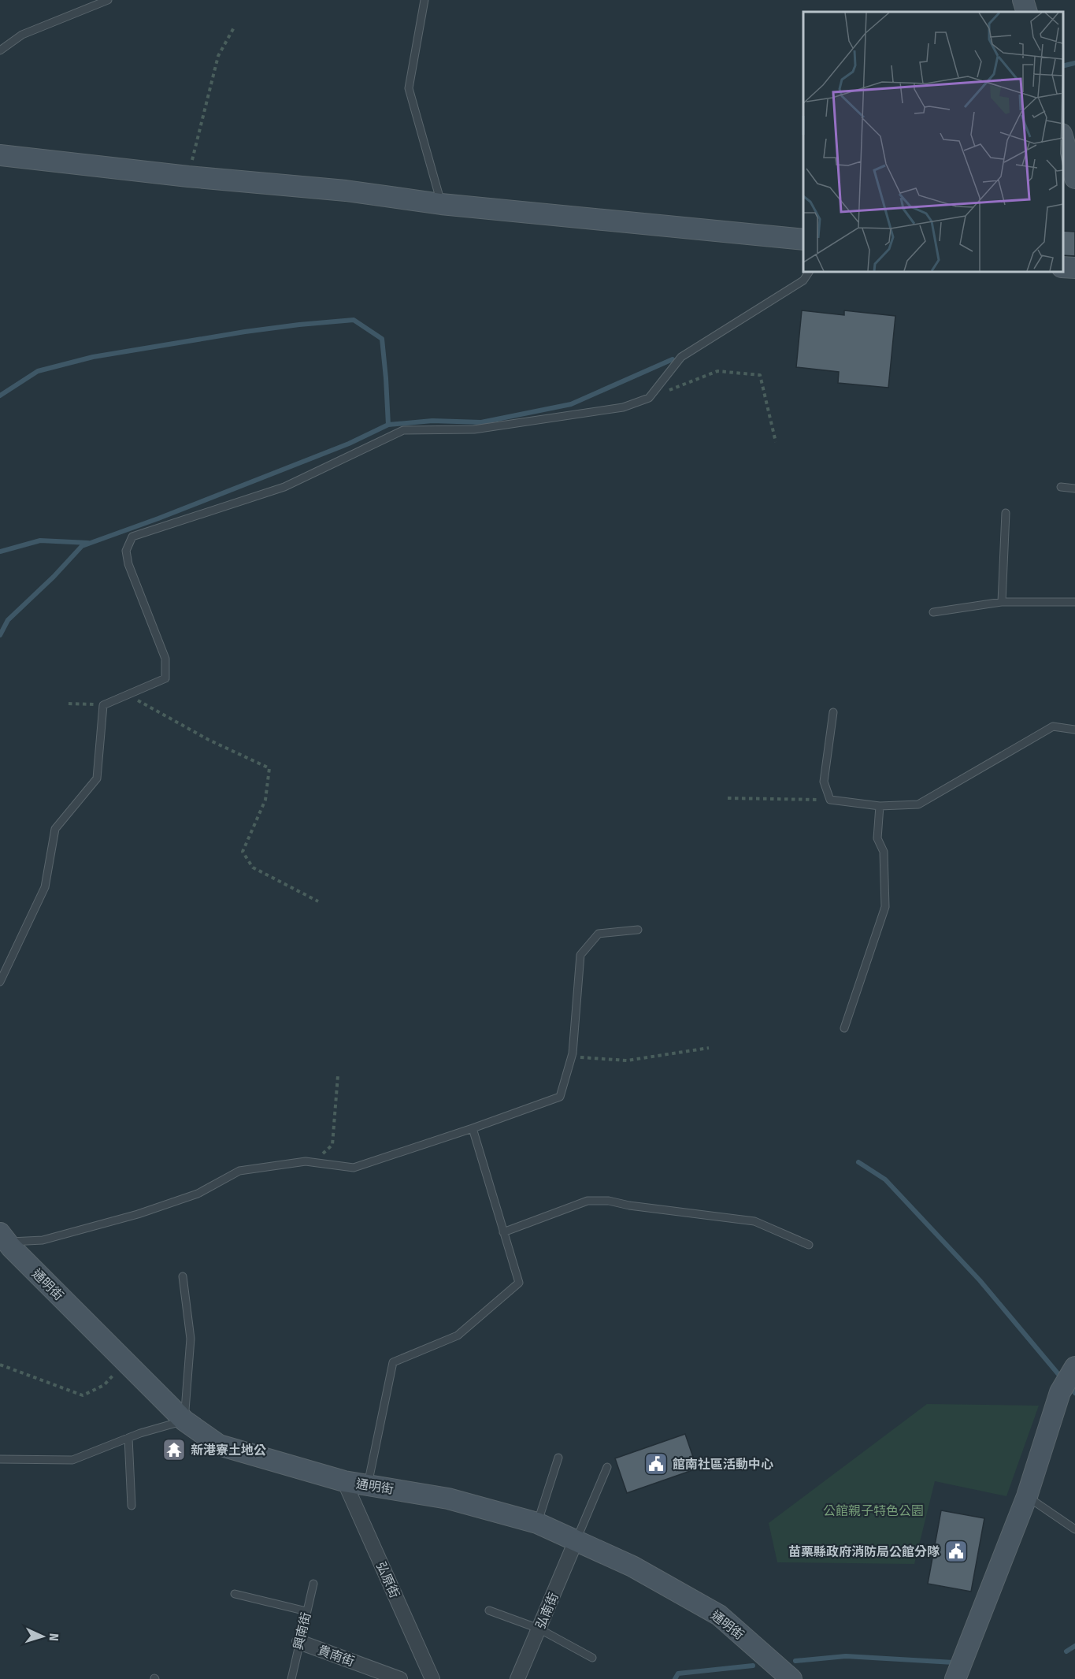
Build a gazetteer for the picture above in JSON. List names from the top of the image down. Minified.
{"streets":{"street":["通明街","弘原街","弘南街","貴南街"],"lane":["興南街"]},"crossings":[["通明街","弘原街"],["通明街","弘南街"],["興南街","貴南街"]],"parks":["公館親子特色公園"],"places":{"temple":["新港寮土地公"],"public building":["館南社區活動中心","苗栗縣政府消防局公館分隊"]},"north":"right"}
